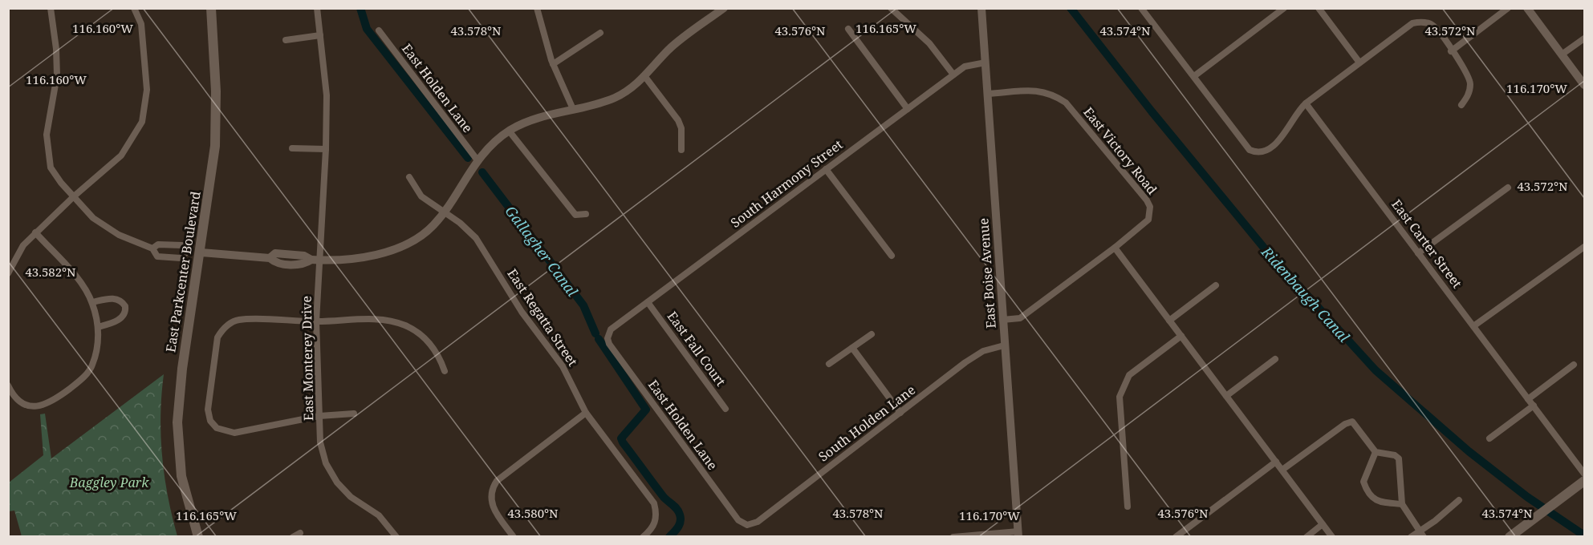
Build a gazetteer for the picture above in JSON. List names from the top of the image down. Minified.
{"streets":{"main road":["East Parkcenter Boulevard"],"street":["East Holden Lane","East Victory Road","South Harmony Street","East Carter Street","East Boise Avenue","East Regatta Street","East Fall Court","East Monterey Drive","South Holden Lane"]},"crossings":[["East Holden Lane","South Harmony Street"],["East Holden Lane","South Holden Lane"],["East Victory Road","East Boise Avenue"],["South Harmony Street","East Boise Avenue"],["South Harmony Street","East Fall Court"],["East Boise Avenue","South Holden Lane"]],"water":["Gallagher Canal","Ridenbaugh Canal"],"parks":["Baggley Park"],"coordinates":["116.165°W","116.160°W","43.578°N","43.576°N","43.574°N","43.572°N","116.170°W","43.582°N","43.580°N"]}
